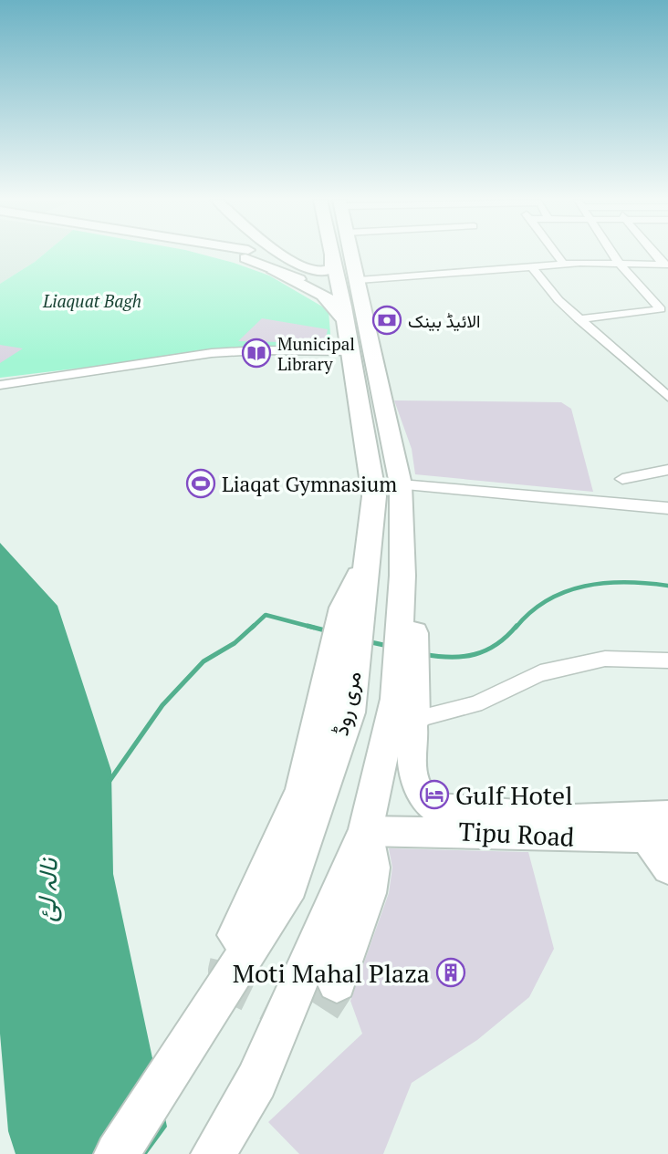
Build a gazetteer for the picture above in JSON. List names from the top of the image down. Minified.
{"streets":{"main road":["مری روڈ","Tipu Road"]},"crossings":[["مری روڈ","Tipu Road"]],"water":["نالہ لئ"],"parks":["Liaquat Bagh"],"places":{"bank":["الائیڈ بینک"],"library":["Municipal Library"],"sports":["Liaqat Gymnasium"],"hotel":["Gulf Hotel"],"building":["Moti Mahal Plaza"]}}
